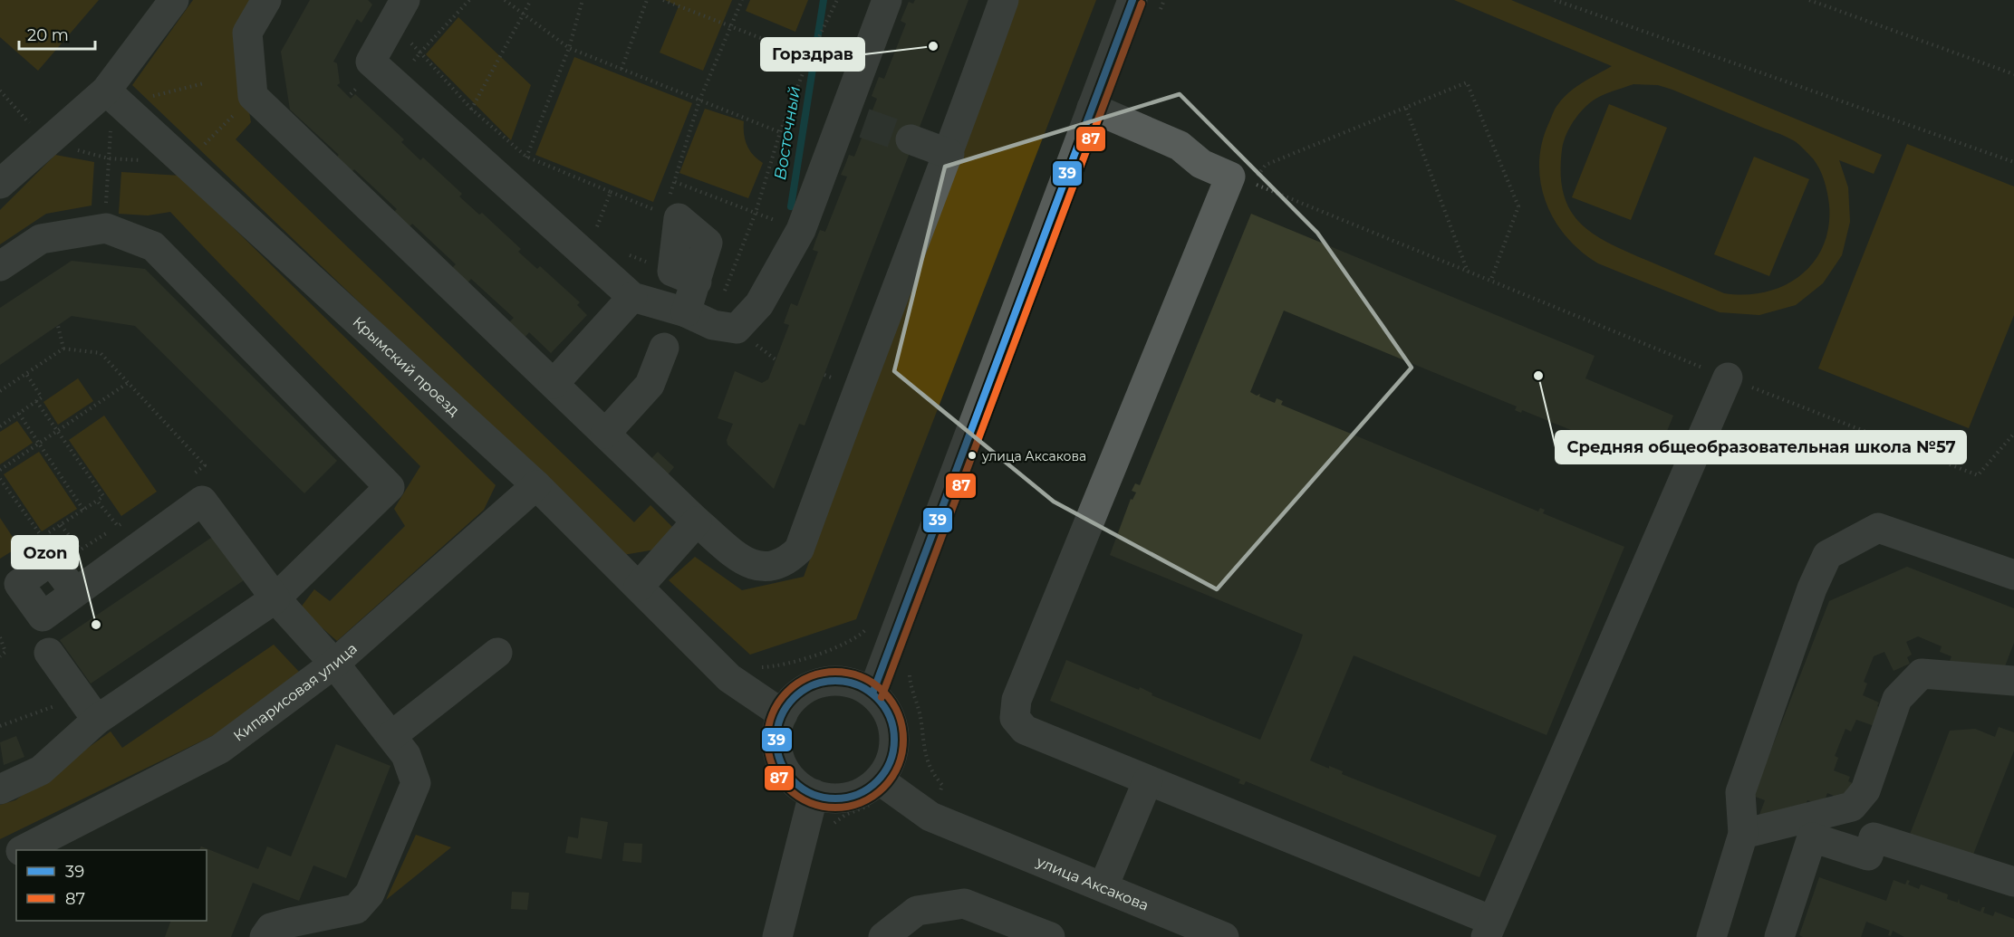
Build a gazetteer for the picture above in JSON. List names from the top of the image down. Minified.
{"streets":{"street":["Крымский проезд","Кипарисовая улица","улица Аксакова"]},"crossings":[["Крымский проезд","Кипарисовая улица"],["Крымский проезд","улица Аксакова"]],"water":["Восточный"],"places":["Горздрав","Средняя общеобразовательная школа №57","улица Аксакова","Ozon"],"lines":["transit line 39","transit line 87"],"legend":["39","87"],"scale_bar":"20 m"}
